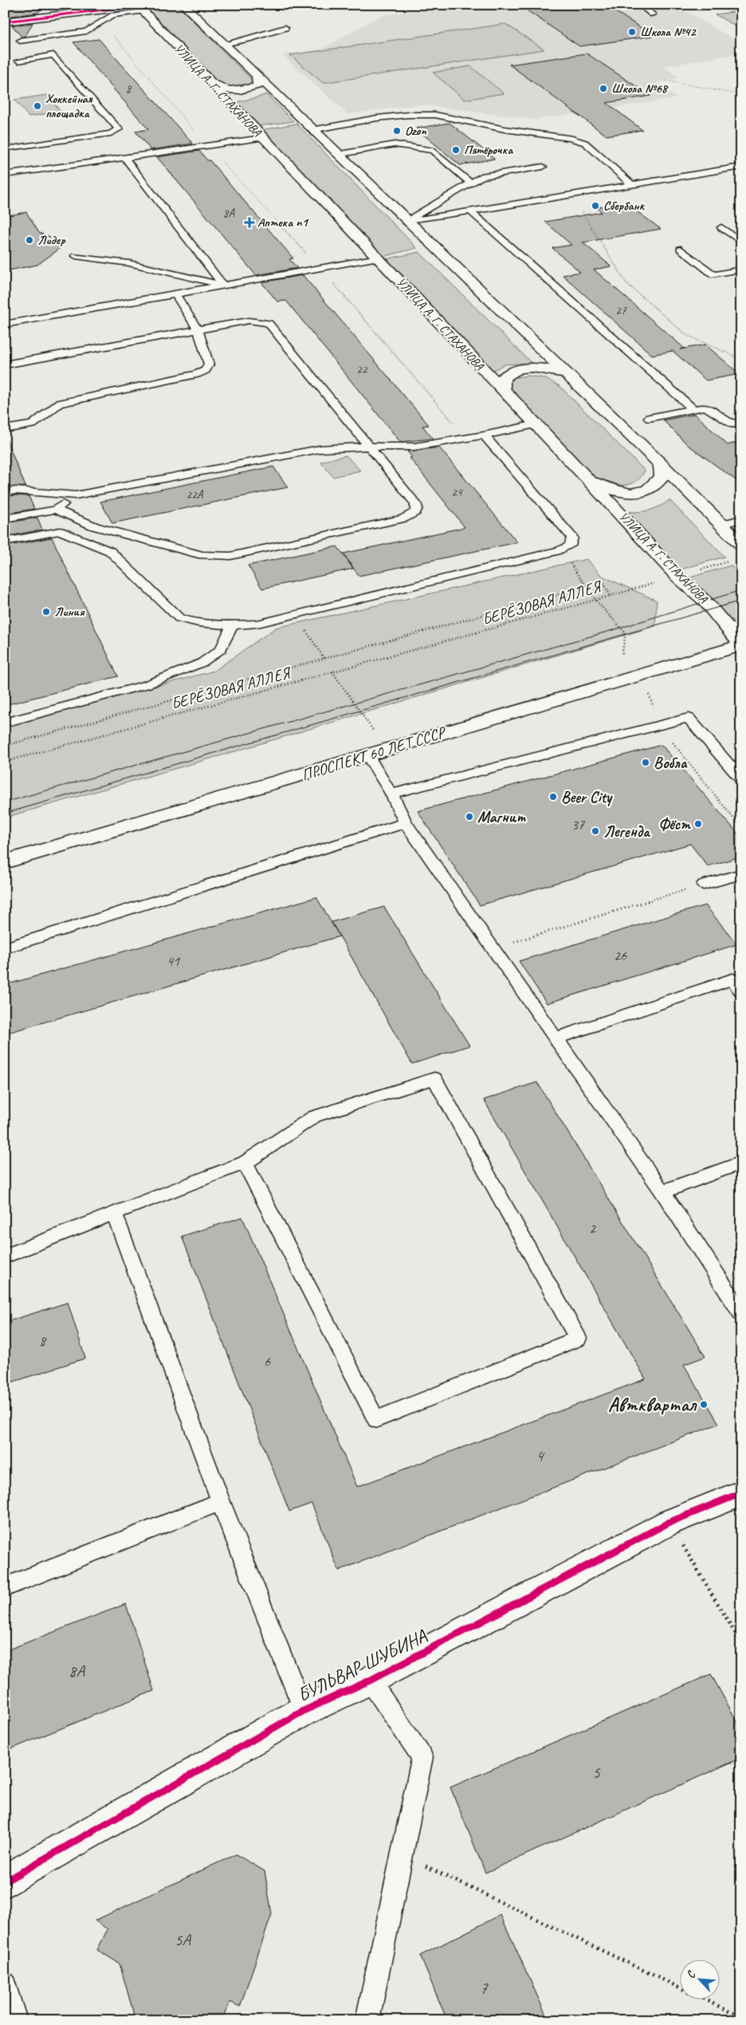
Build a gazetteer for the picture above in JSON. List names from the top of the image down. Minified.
{"streets":{"main road":["УЛИЦА А. Г. СТАХАНОВА","ПРОСПЕКТ 60 ЛЕТ СССР","БУЛЬВАР ШУБИНА"],"path":["БЕРЁЗОВАЯ АЛЛЕЯ"]},"crossings":[["УЛИЦА А. Г. СТАХАНОВА","ПРОСПЕКТ 60 ЛЕТ СССР"]],"places":{"other":["Школа №42","Школа №68","Хоккейная площадка","Ozon","Пятёрочка","Сбербанк","Лидер","Линия","Вобла","Beer City","Магнит","Фёст","Легенда","Автквартал"],"health":["Аптека n1"]},"house_numbers":["8","8А","27","22","24","22А","37","26","41","2","8","6","4","8А","5","5А","7"],"north":"top left"}
